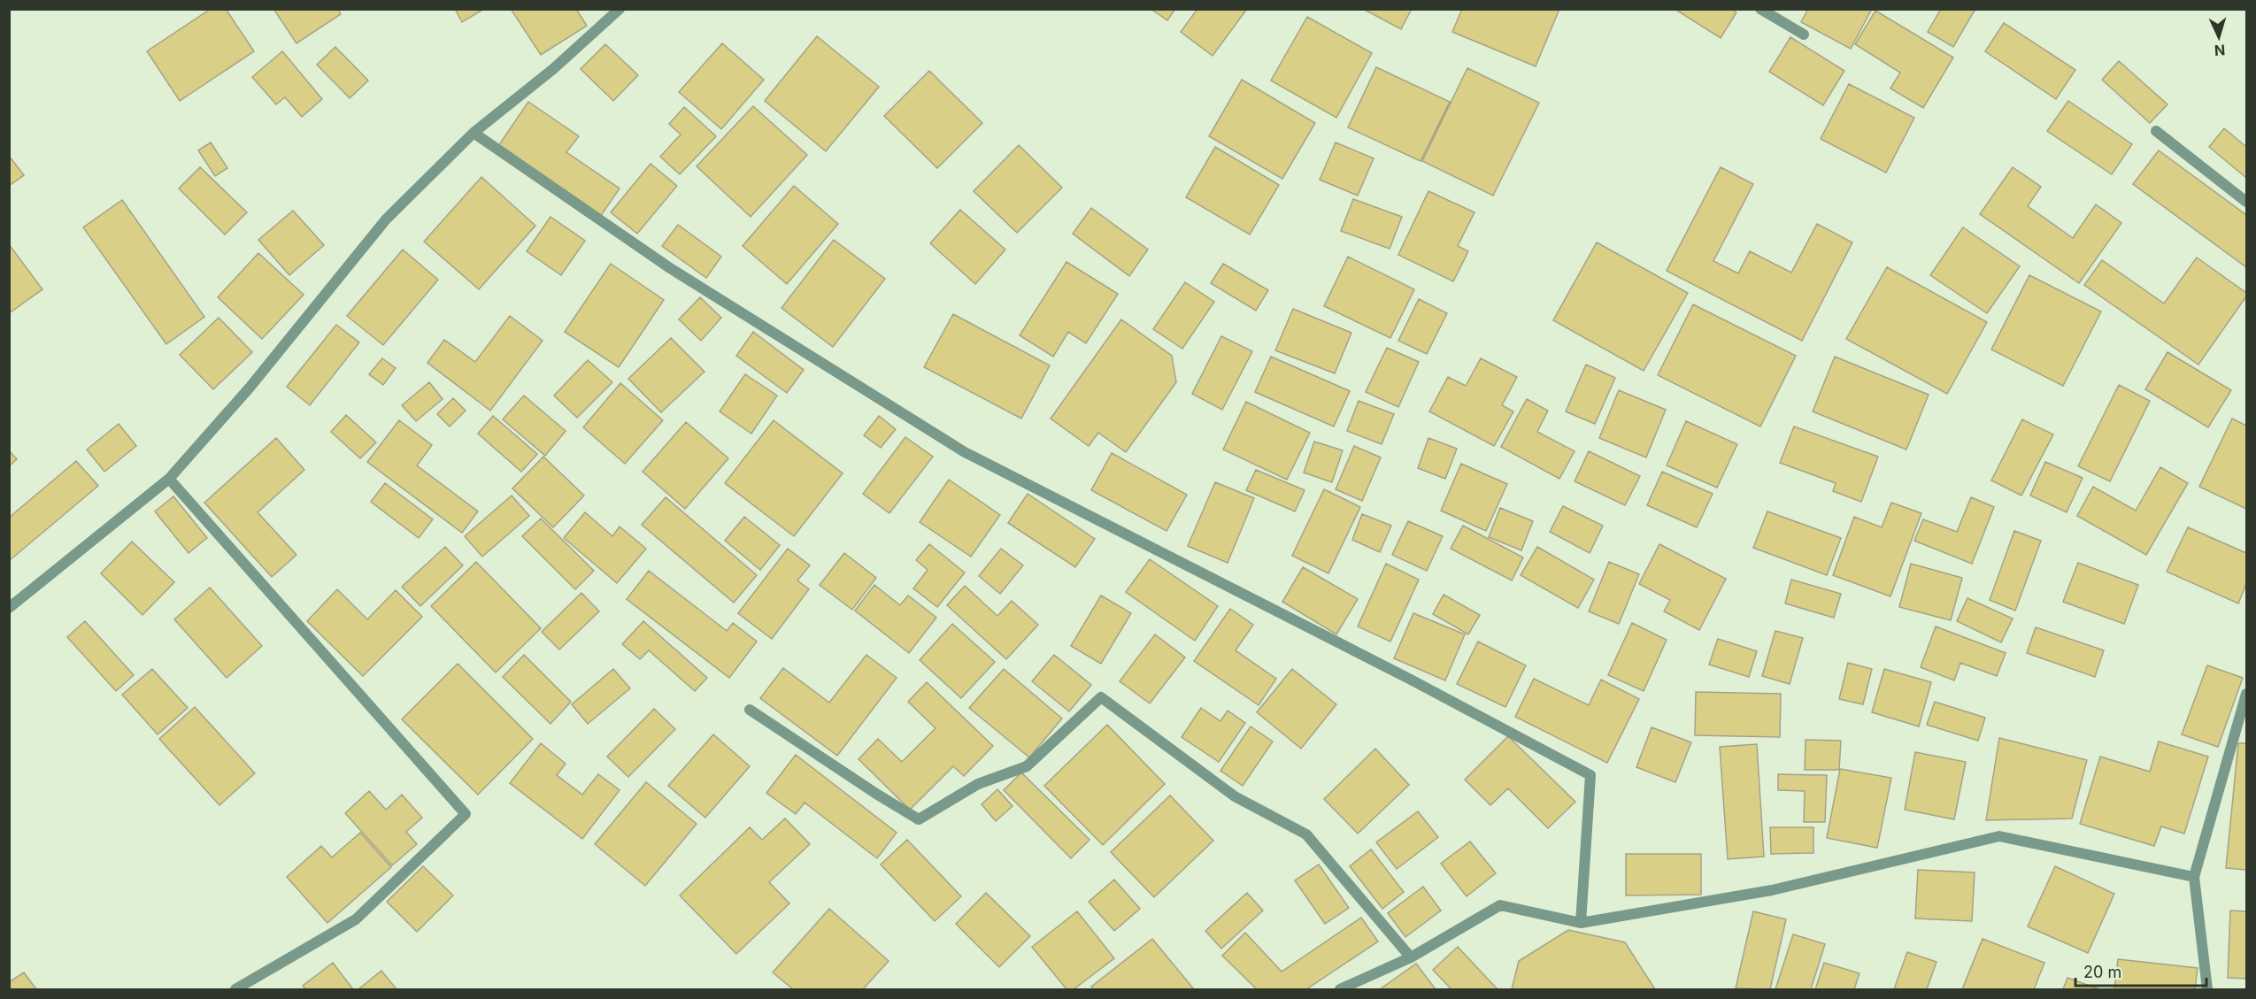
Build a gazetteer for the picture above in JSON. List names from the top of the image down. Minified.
{"scale_bar":"20 m","north":"bottom"}
